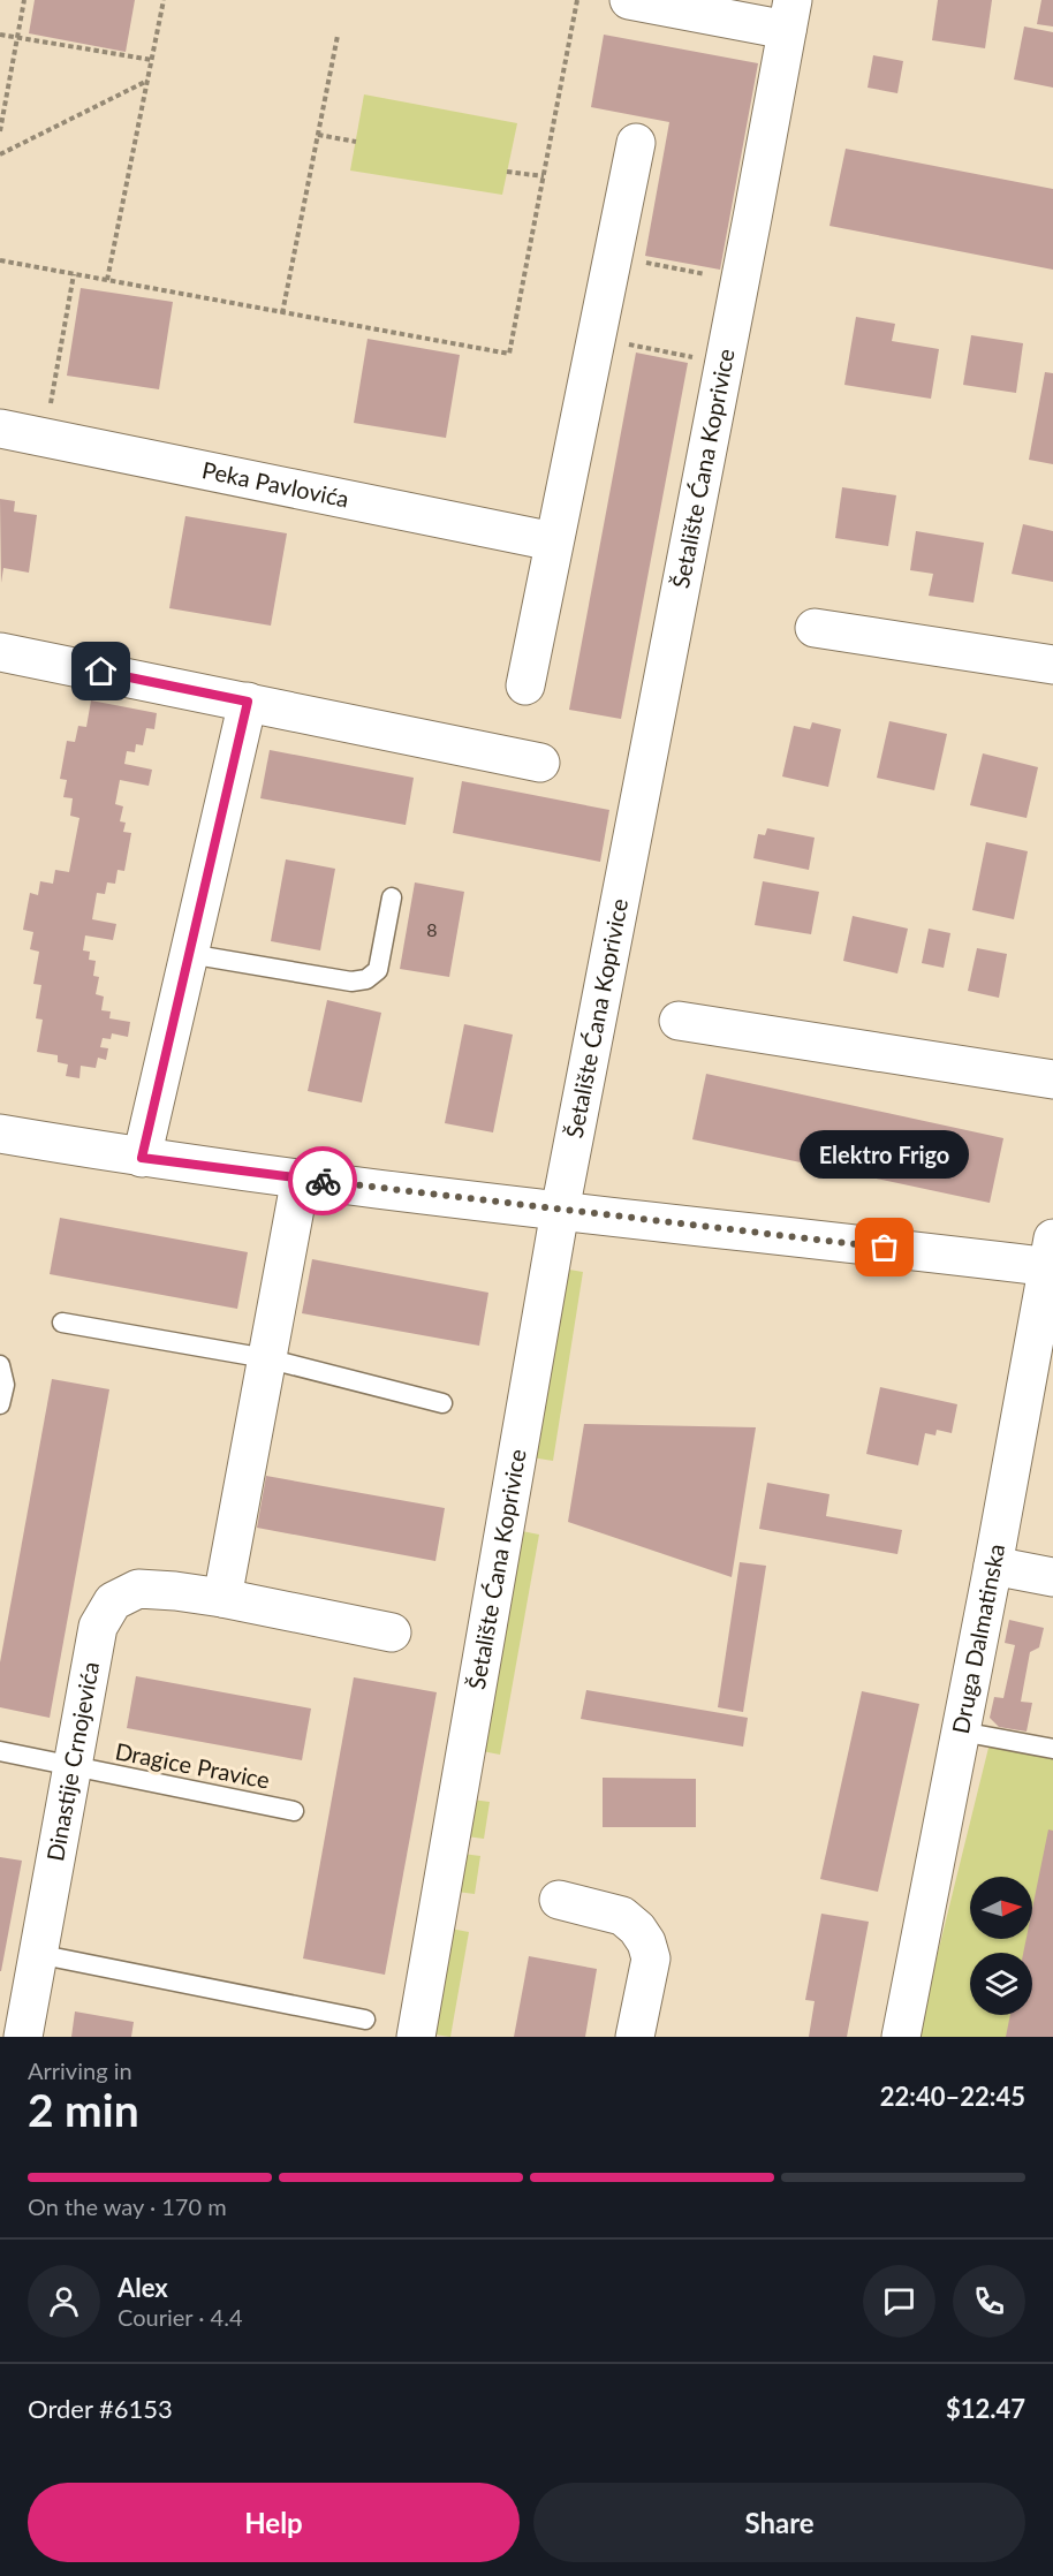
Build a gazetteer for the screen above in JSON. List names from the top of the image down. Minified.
{"streets":{"street":["Šetalište Ćana Koprivice","Peka Pavlovića","Druga Dalmatinska","Dinastije Crnojevića"],"lane":["Dragice Pravice"]},"crossings":[["Dinastije Crnojevića","Dragice Pravice"]],"places":["Elektro Frigo"],"house_numbers":["8"],"north":"right","page":{"bubble":"Elektro Frigo","heading":["2 min","Arriving in","22:40–22:45"],"panel":["Alex","Courier · 4.4","Order #6153","$12.47"],"bar":"On the way · 170 m","buttons":["Help","Share"]}}
